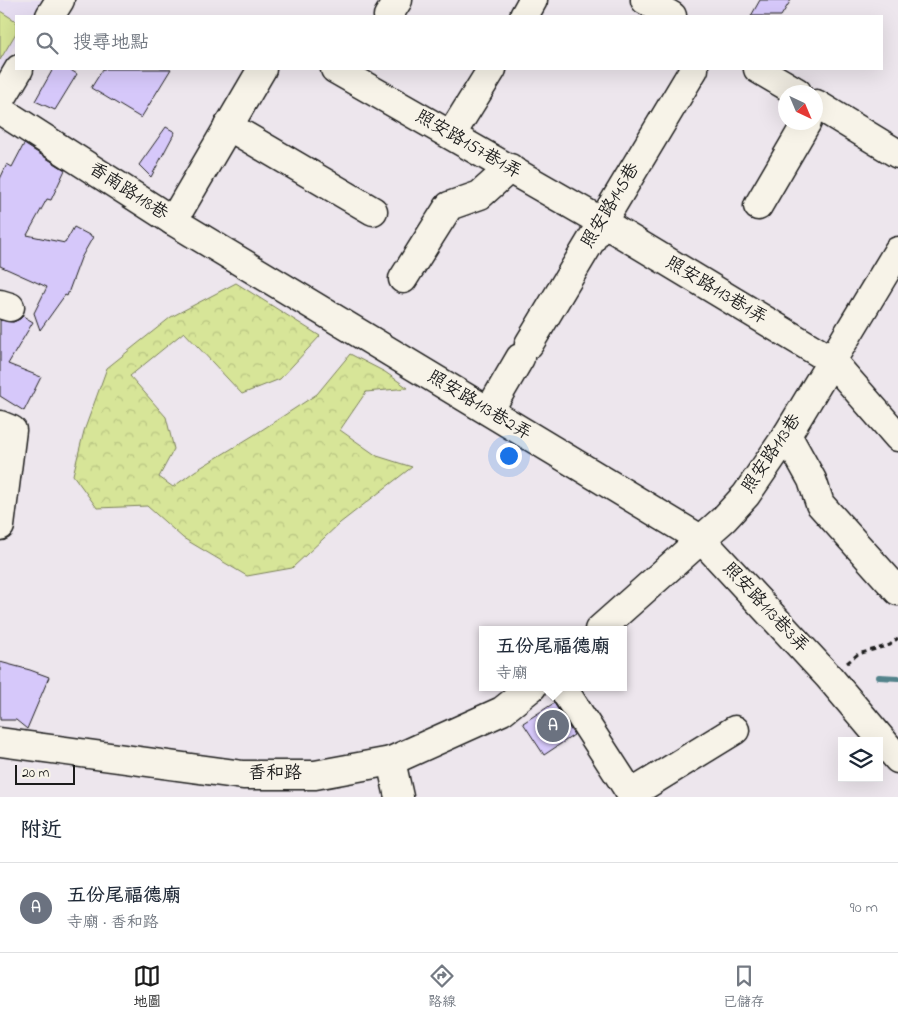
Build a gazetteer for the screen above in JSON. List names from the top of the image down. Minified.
{"streets":{"street":["照安路157巷1弄","香南路118巷","照安路145巷","照安路113巷1弄","照安路113巷2弄","照安路113巷","照安路113巷3弄","香和路"]},"crossings":[["照安路157巷1弄","照安路145巷"],["照安路157巷1弄","照安路113巷1弄"],["香南路118巷","照安路113巷2弄"],["照安路145巷","照安路113巷1弄"],["照安路145巷","照安路113巷2弄"],["照安路113巷1弄","照安路113巷"],["照安路113巷2弄","照安路113巷"],["照安路113巷2弄","照安路113巷3弄"],["照安路113巷","照安路113巷3弄"]],"scale_bar":"20 m","north":"bottom right","page":{"search":"搜尋地點","popup":["五份尾福德廟","寺廟"],"pins":"A","scale":"20 m","heading":"附近","list":[{"mark":"A","name":"五份尾福德廟","note":"寺廟 · 香和路","value":"90 m"}],"nav":["地圖","路線","已儲存"]}}
